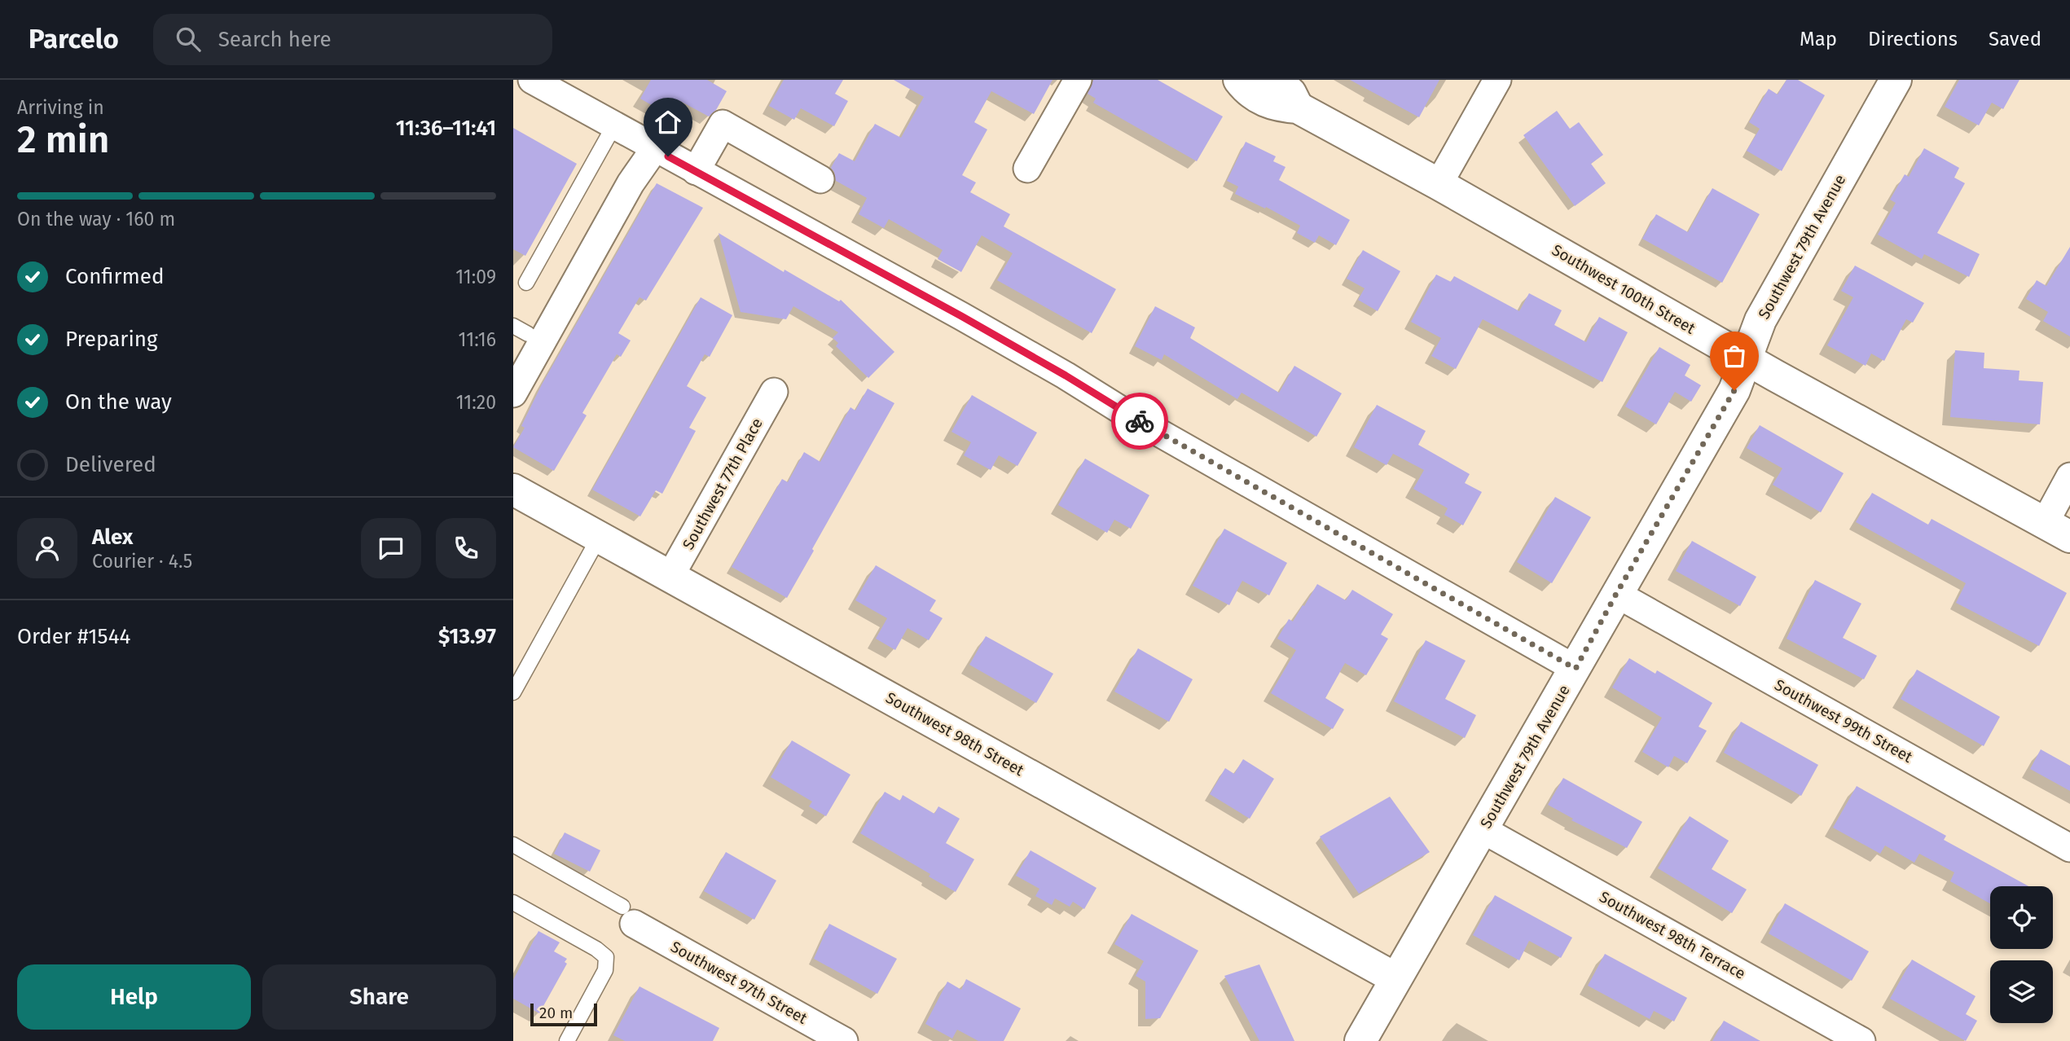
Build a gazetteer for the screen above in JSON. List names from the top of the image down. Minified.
{"streets":{"street":["Southwest 79th Avenue","Southwest 100th Street","Southwest 77th Place","Southwest 99th Street","Southwest 98th Street","Southwest 98th Terrace","Southwest 97th Street"]},"crossings":[["Southwest 79th Avenue","Southwest 100th Street"],["Southwest 79th Avenue","Southwest 99th Street"],["Southwest 79th Avenue","Southwest 98th Street"],["Southwest 79th Avenue","Southwest 98th Terrace"],["Southwest 77th Place","Southwest 98th Street"]],"scale_bar":"20 m","page":{"header":"Parcelo","search":"Search here","nav":["Map","Directions","Saved"],"heading":["2 min","Arriving in","11:36–11:41"],"panel":["Alex","Courier · 4.5","Order #1544","$13.97"],"bar":"On the way · 160 m","list":[["Confirmed","11:09"],["Preparing","11:16"],["On the way","11:20"],"Delivered"],"buttons":["Help","Share"],"scale":"20 m"}}
